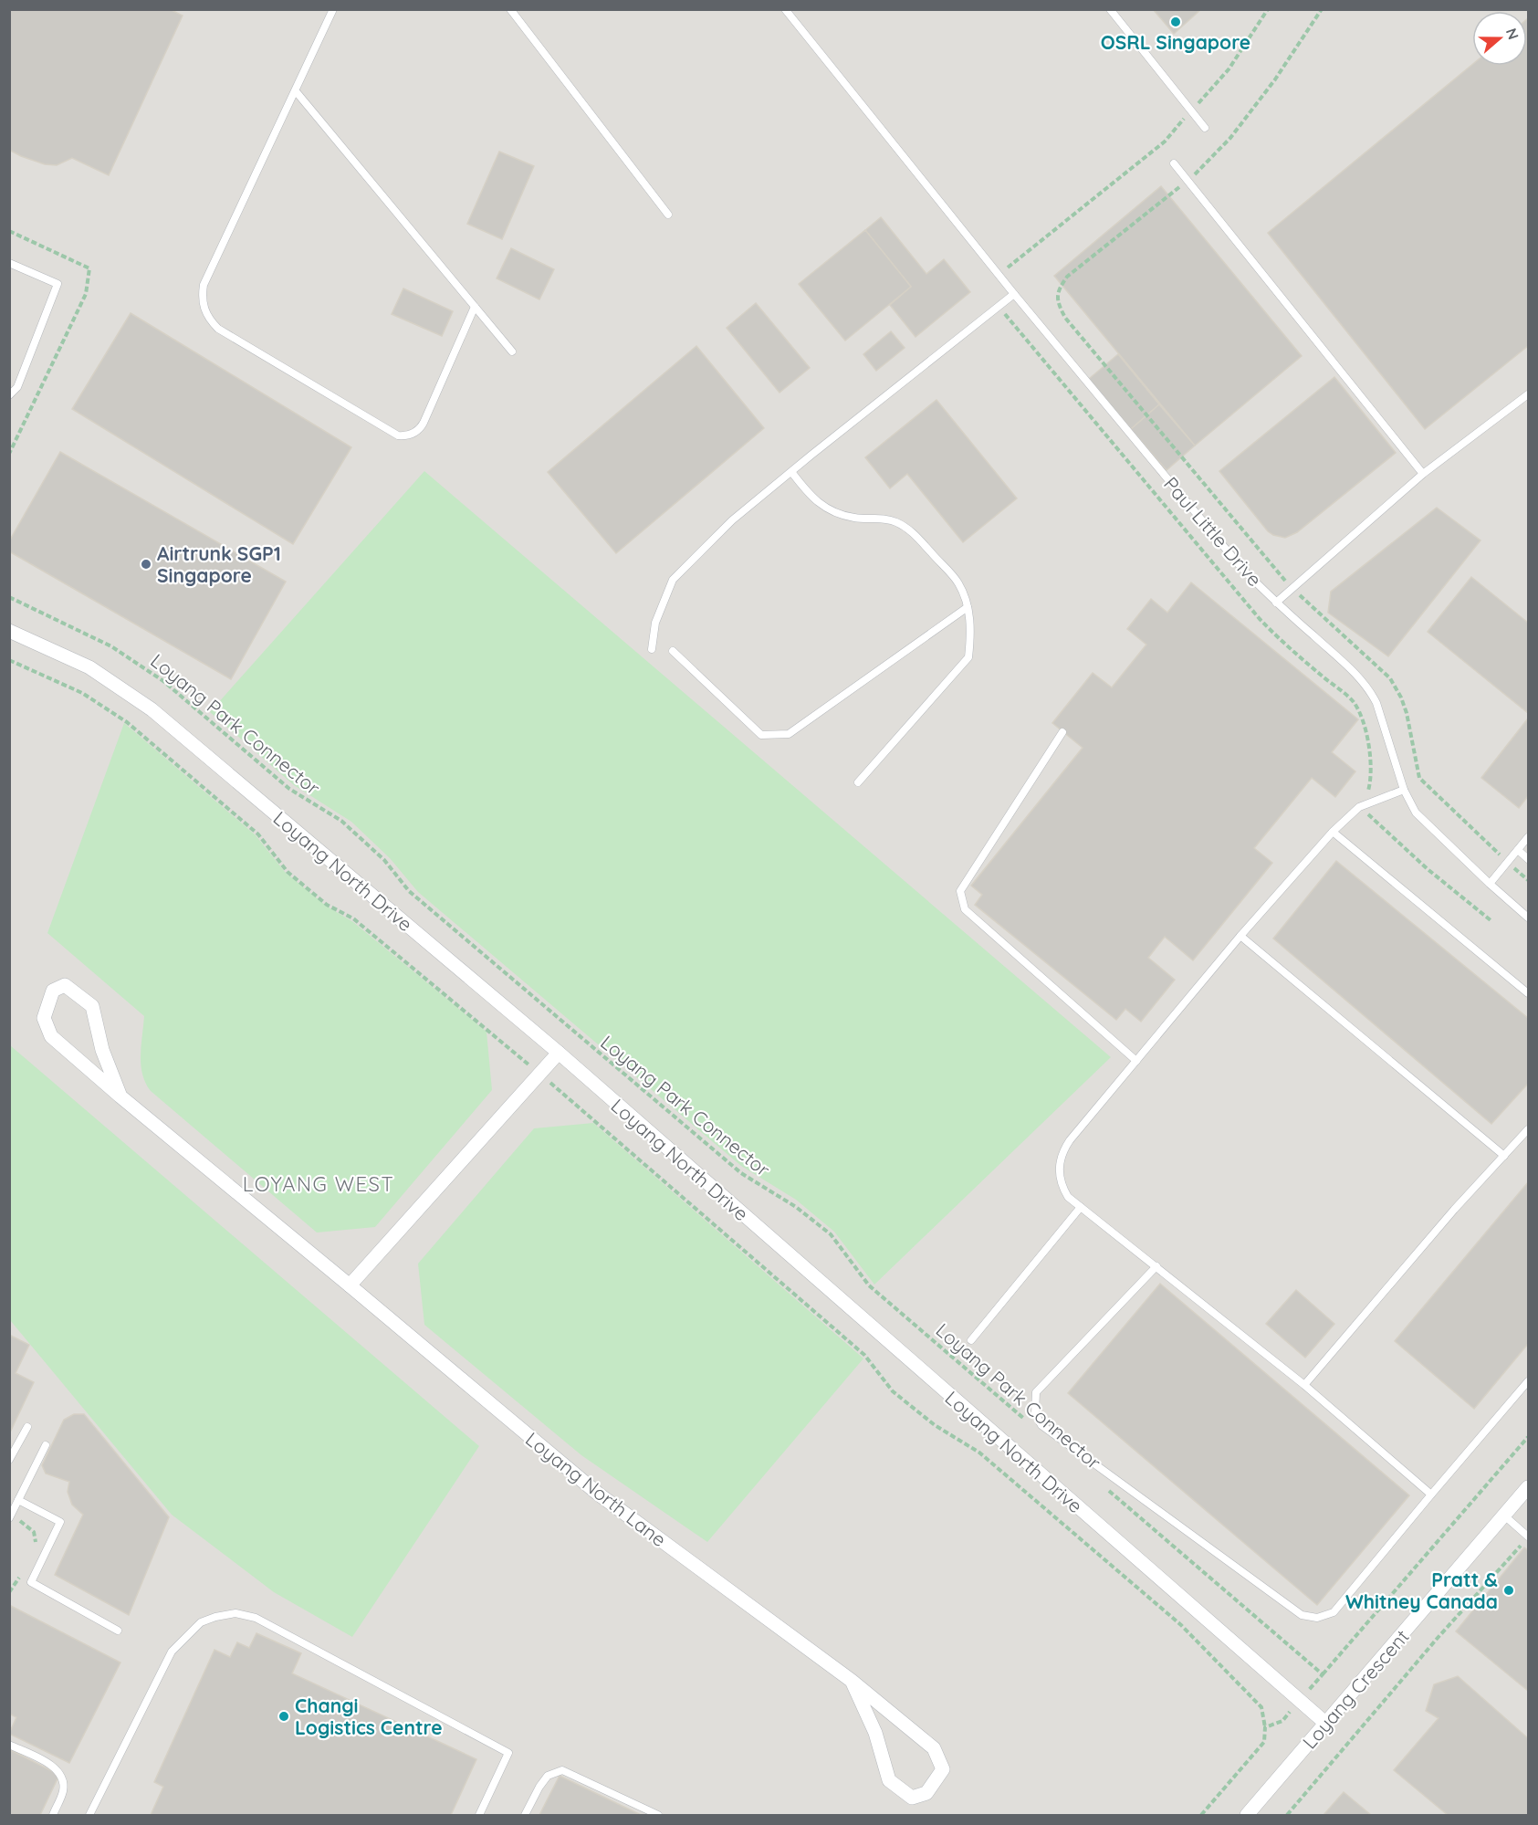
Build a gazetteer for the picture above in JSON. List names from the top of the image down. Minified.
{"streets":{"street":["Loyang North Drive","Loyang North Lane","Loyang Crescent"],"lane":["Paul Little Drive"],"path":["Loyang Park Connector"]},"crossings":[["Loyang North Drive","Loyang Crescent"]],"districts":["LOYANG WEST"],"places":["OSRL Singapore","Airtrunk SGP1 Singapore","Pratt & Whitney Canada","Changi Logistics Centre"],"north":"right"}
